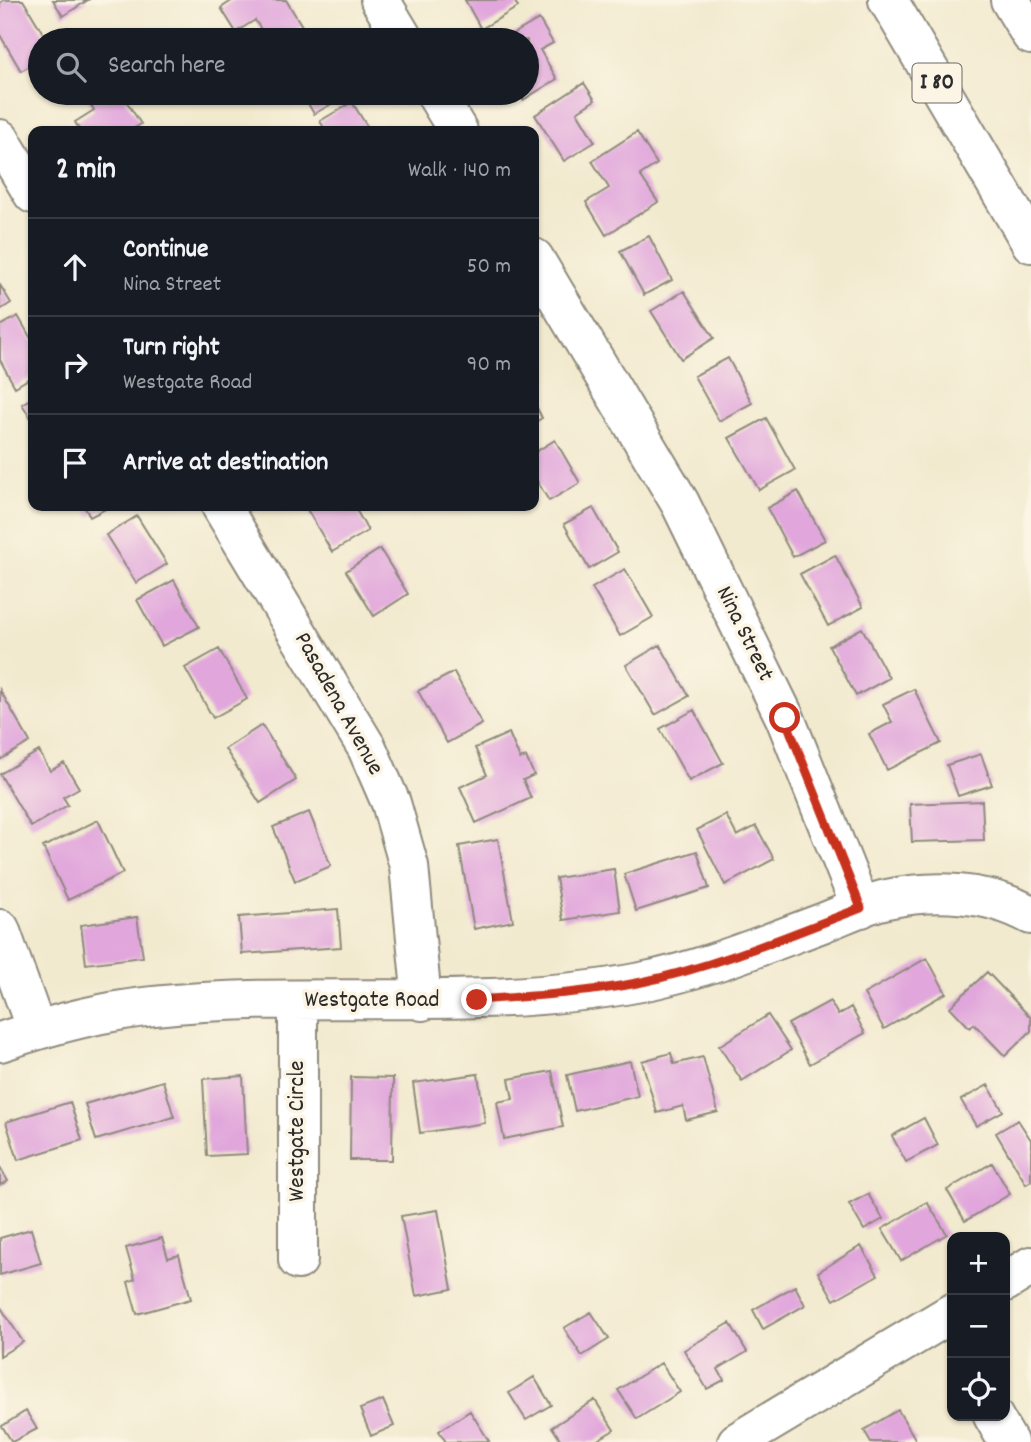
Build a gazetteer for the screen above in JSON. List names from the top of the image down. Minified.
{"streets":{"main road":["I 80","Nina Street","Pasadena Avenue","Westgate Road","Westgate Circle"]},"crossings":[["Nina Street","Westgate Road"],["Pasadena Avenue","Westgate Road"],["Westgate Road","Westgate Circle"]],"page":{"search":"Search here","heading":["2 min","Walk · 140 m"],"list":[["Continue","Nina Street","50 m"],["Turn right","Westgate Road","90 m"],"Arrive at destination"],"map_buttons":["+","−"]}}
